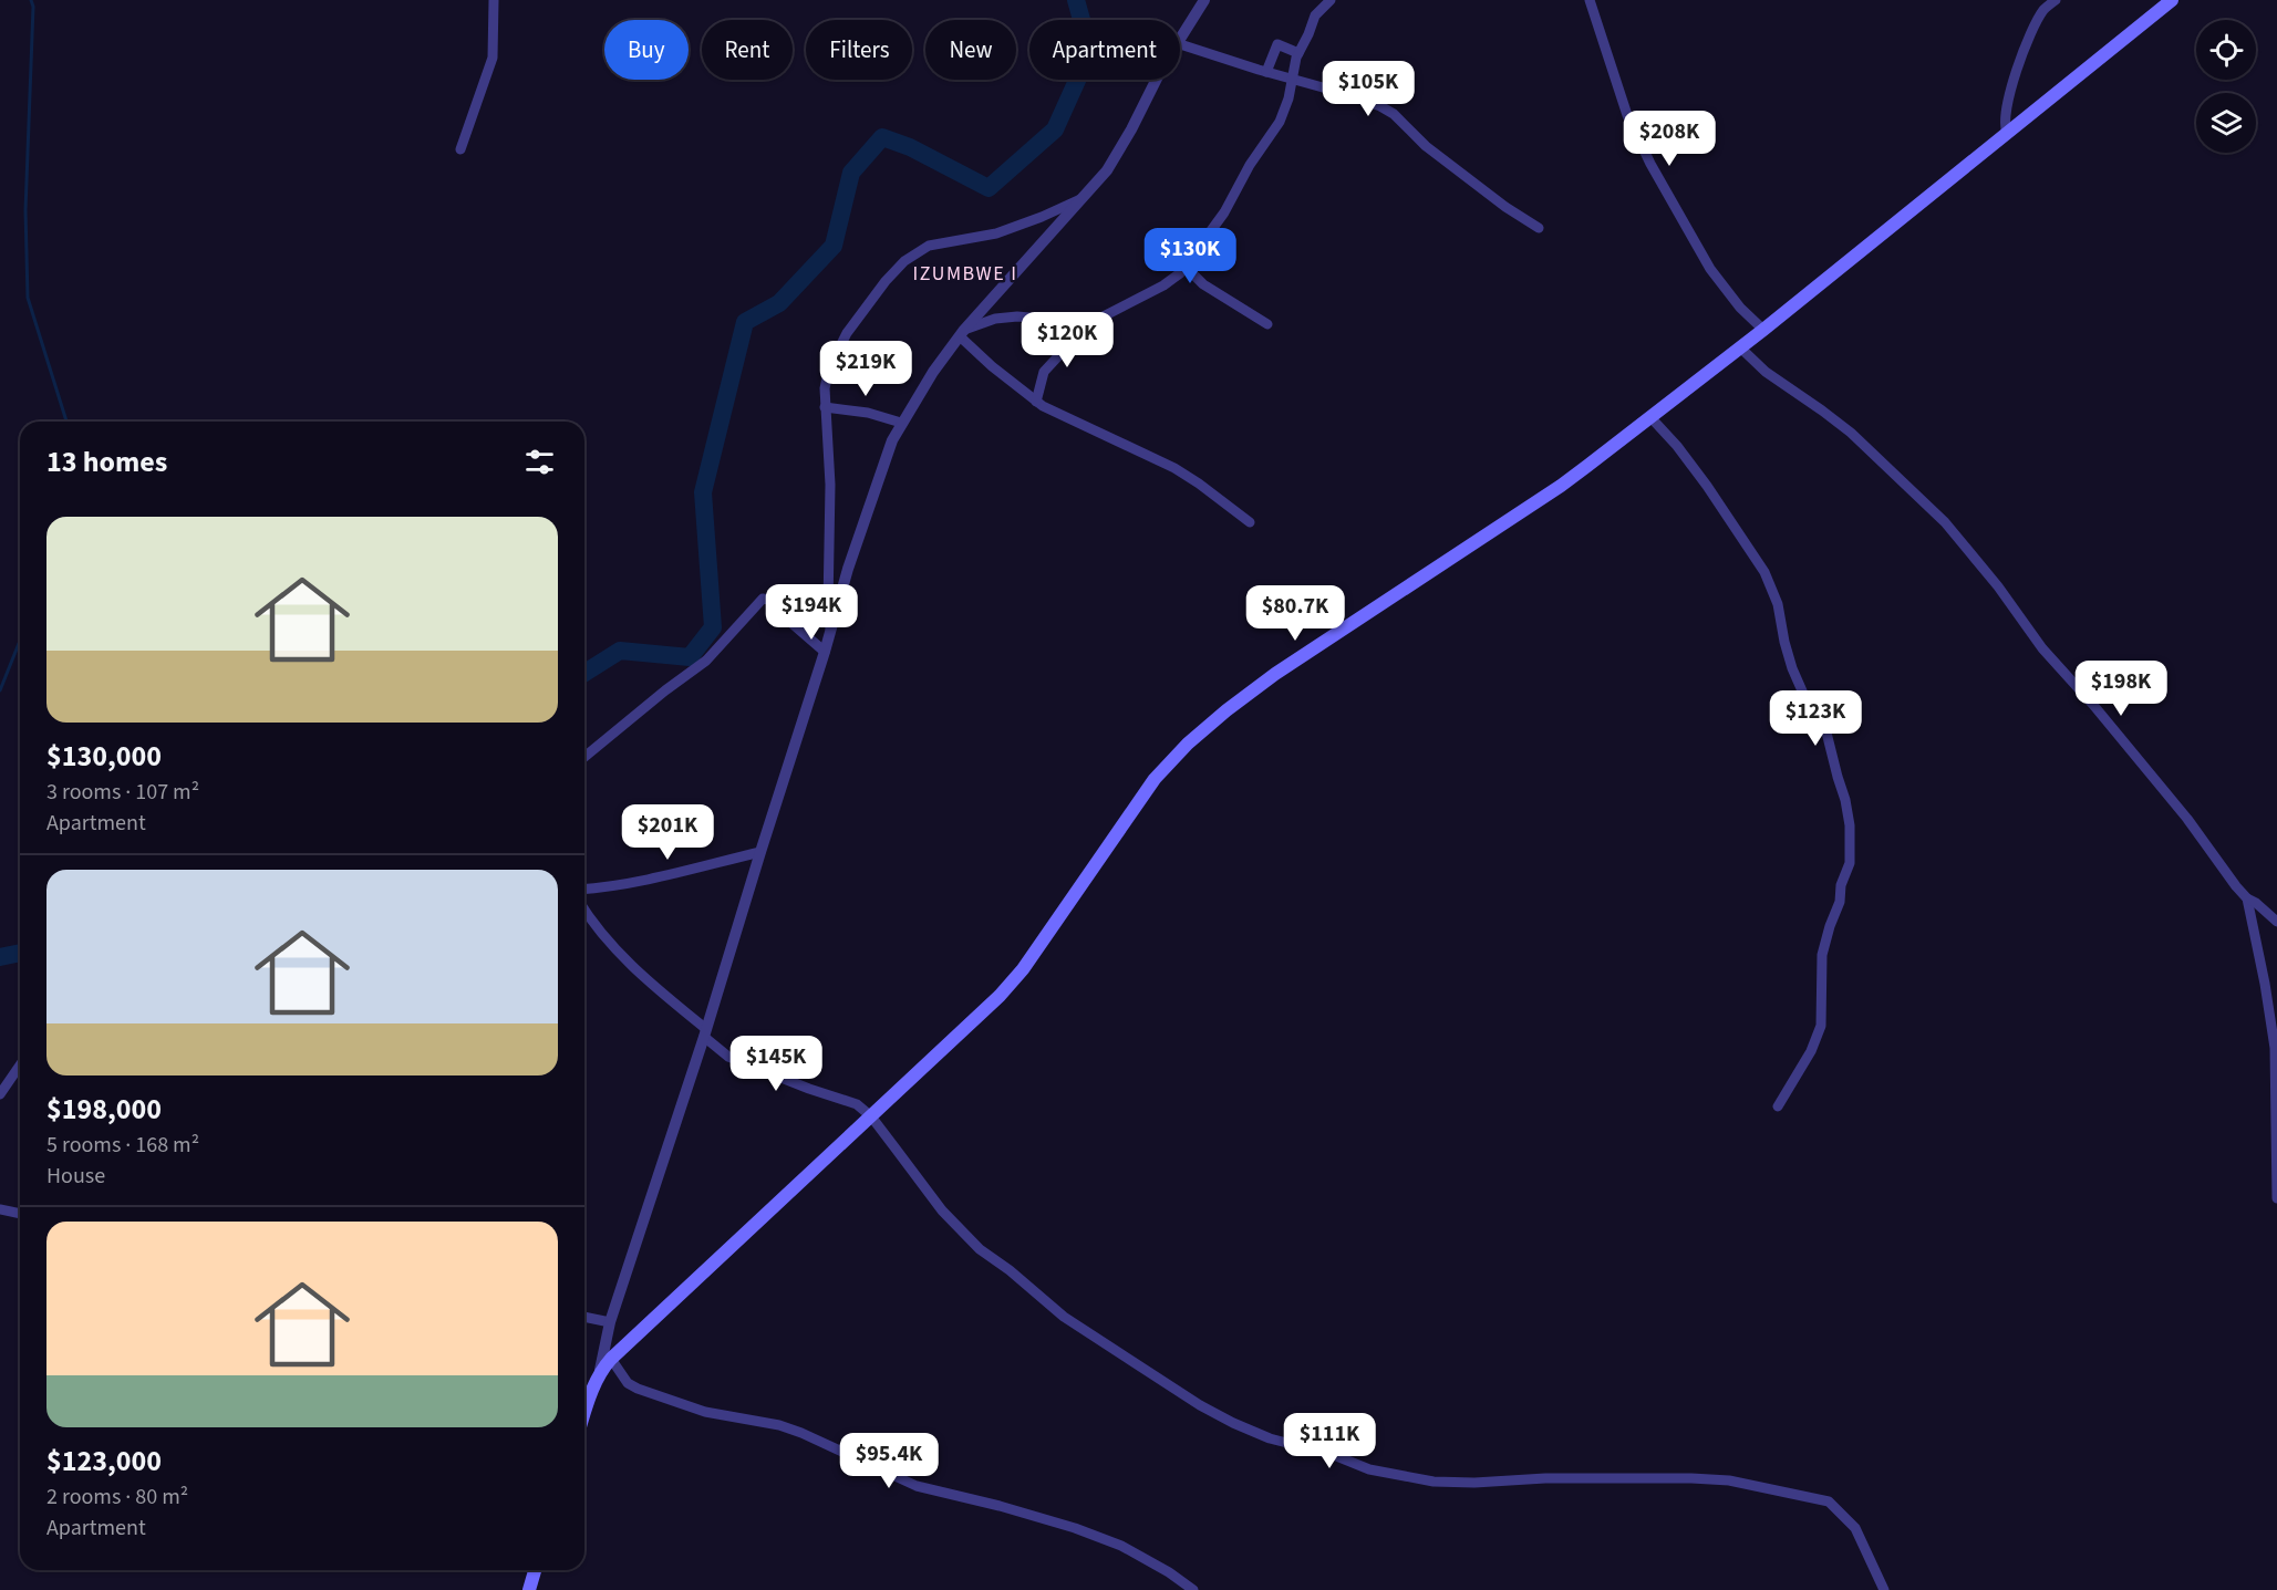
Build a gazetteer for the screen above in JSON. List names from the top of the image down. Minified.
{"districts":["IZUMBWE I"],"page":{"chip":["Buy","Rent","Filters","New","Apartment"],"price":["$105K","$208K","$130K","$120K","$219K","$194K","$80.7K","$198K","$123K","$201K","$145K","$111K","$95.4K"],"heading":"13 homes","list":[{"name":"$130,000","note":"3 rooms · 107 m² · Apartment"},{"name":"$198,000","note":"5 rooms · 168 m² · House"},{"name":"$123,000","note":"2 rooms · 80 m² · Apartment"}]}}
